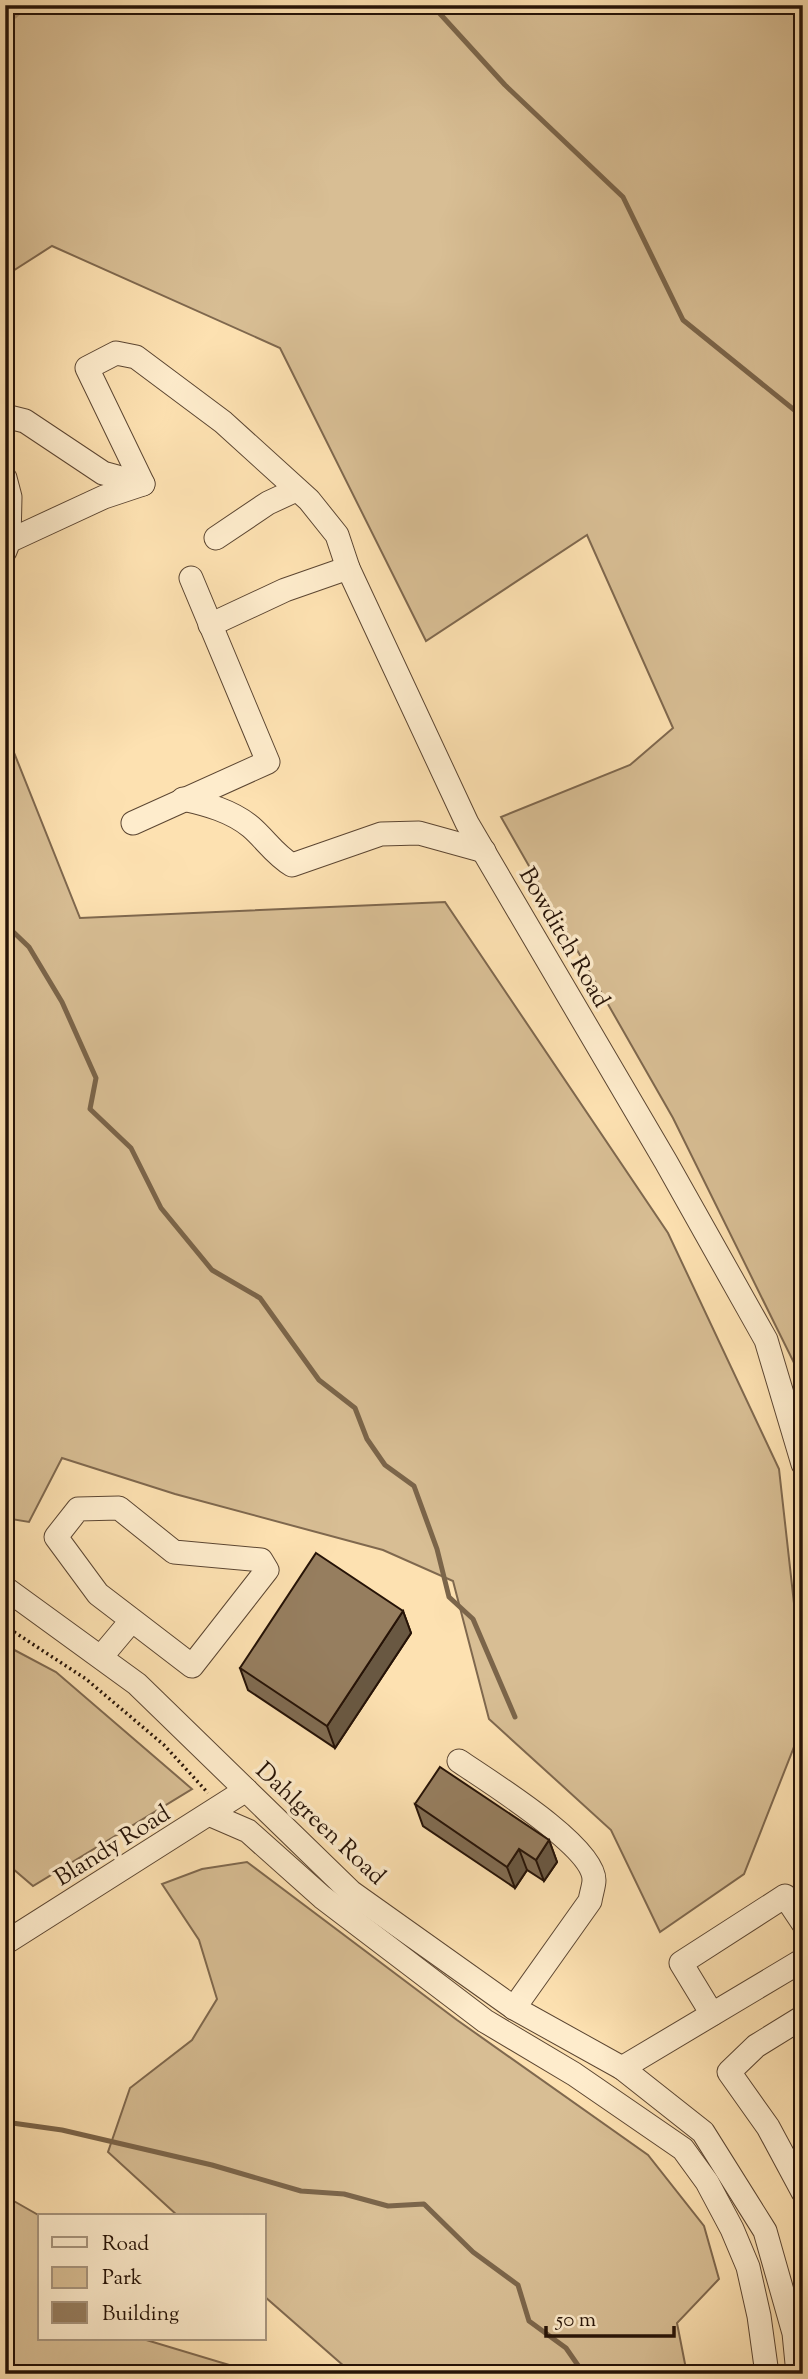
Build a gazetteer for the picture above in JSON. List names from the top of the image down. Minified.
{"streets":{"street":["Bowditch Road","Dahlgreen Road","Blandy Road"]},"crossings":[["Dahlgreen Road","Blandy Road"]],"legend":["Road","Park","Building"],"scale_bar":"50 m"}
